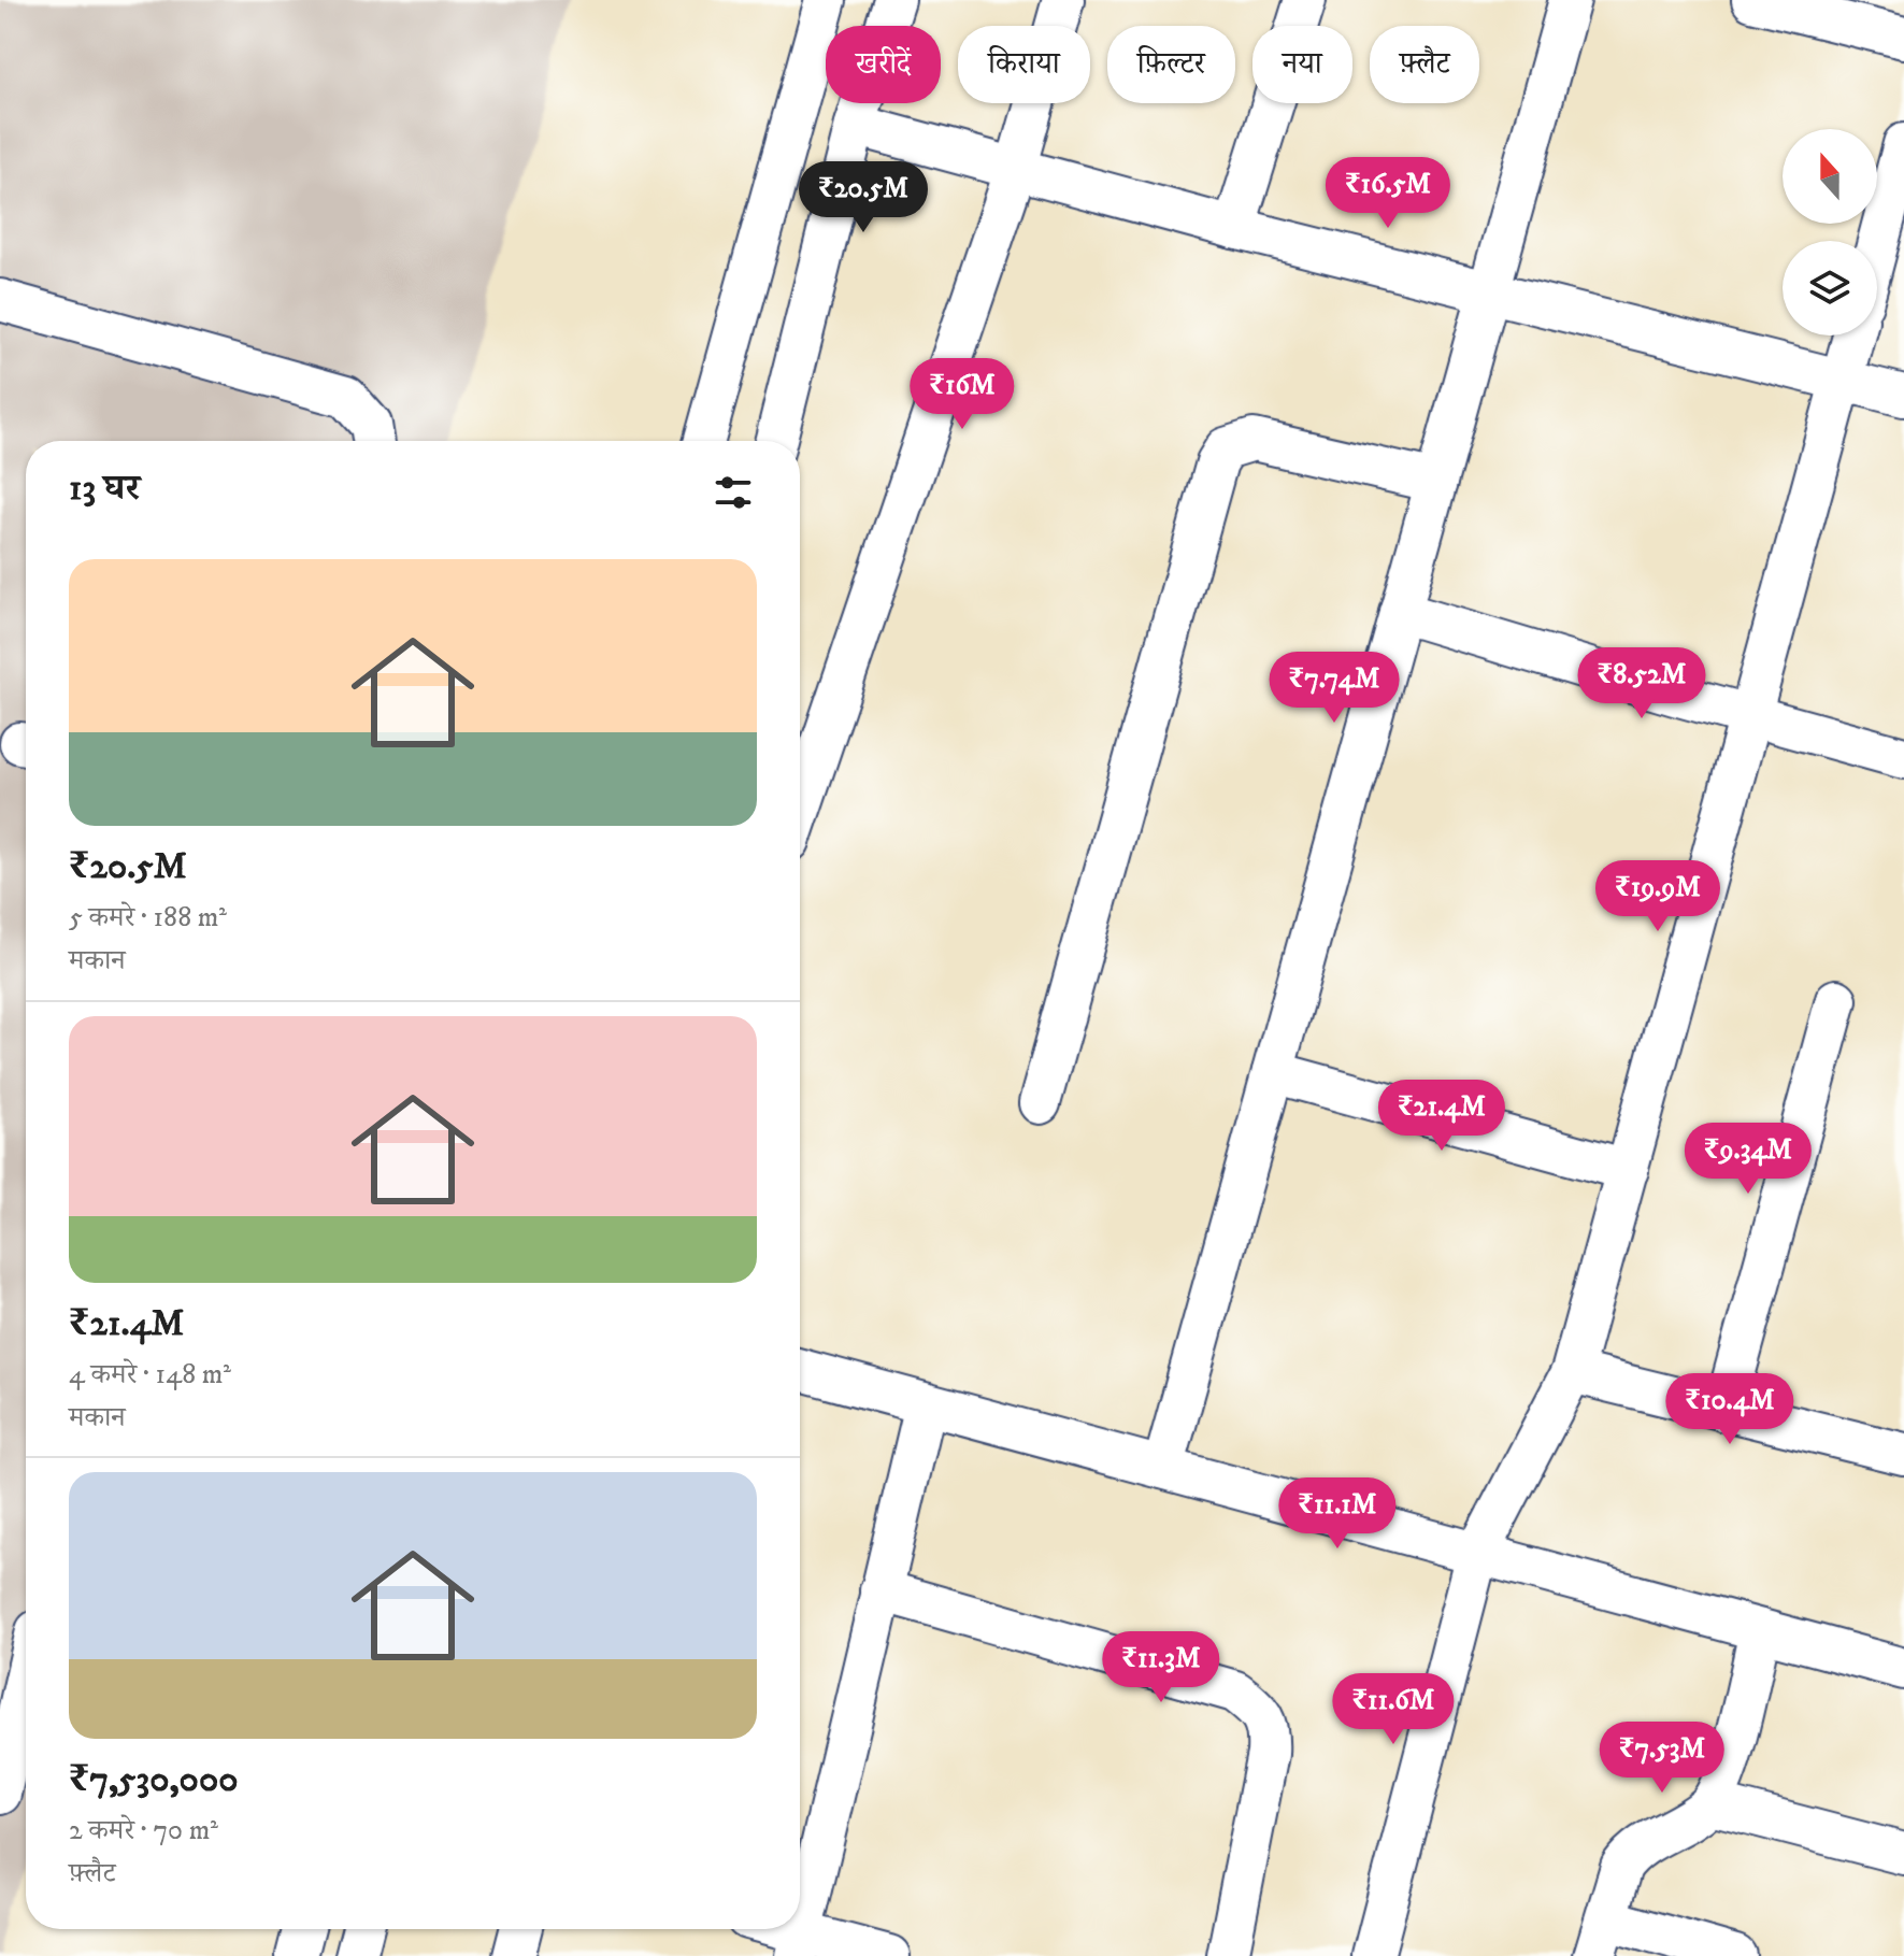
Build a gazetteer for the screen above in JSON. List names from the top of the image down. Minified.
{"north":"top","page":{"chip":["खरीदें","किराया","फ़िल्टर","नया","फ़्लैट"],"price":["₹16.5M","₹20.5M","₹16M","₹8.52M","₹7.74M","₹19.9M","₹21.4M","₹9.34M","₹10.4M","₹11.1M","₹11.3M","₹11.6M","₹7.53M"],"heading":"13 घर","list":[{"name":"₹20.5M","note":"5 कमरे · 188 m² · मकान"},{"name":"₹21.4M","note":"4 कमरे · 148 m² · मकान"},{"name":"₹7,530,000","note":"2 कमरे · 70 m² · फ़्लैट"}]}}
